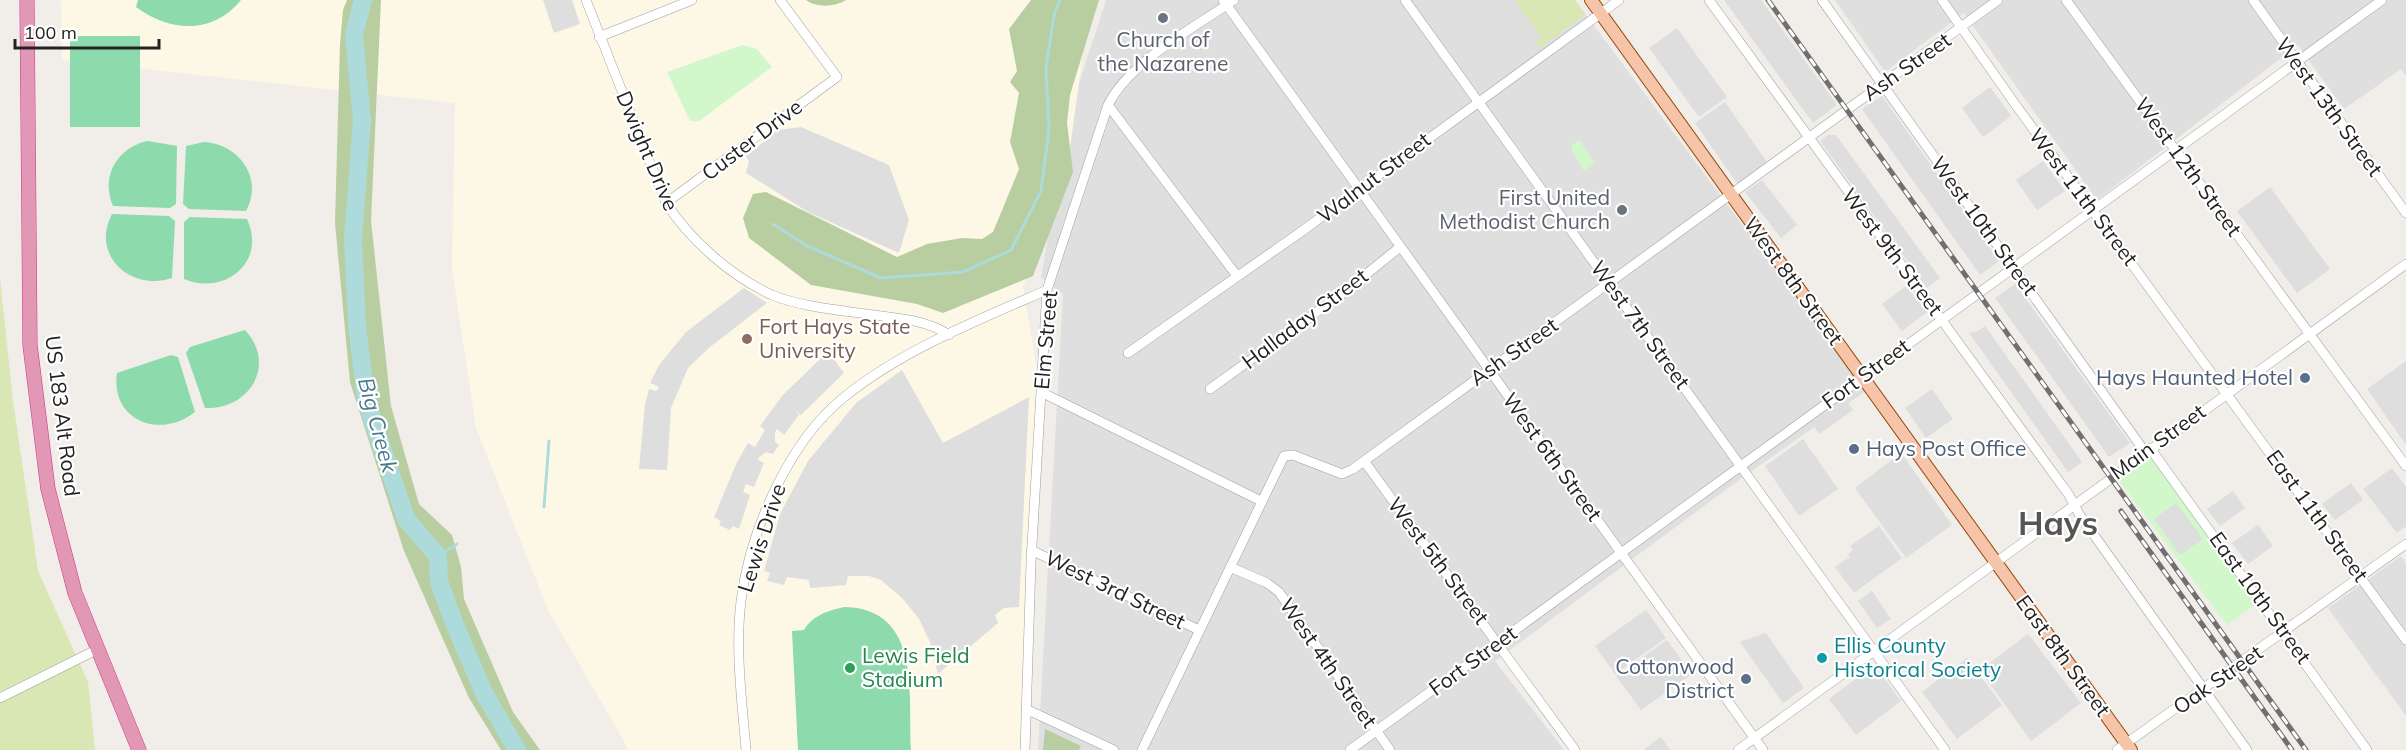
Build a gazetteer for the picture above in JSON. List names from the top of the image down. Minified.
{"streets":{"highway":["US 183 Alt Road"],"main road":["West 8th Street","East 8th Street"],"street":["Ash Street","West 13th Street","Custer Drive","Dwight Drive","West 12th Street","Walnut Street","West 11th Street","West 10th Street","West 9th Street","Halladay Street","West 7th Street","Elm Street","Fort Street","Main Street","West 6th Street","East 11th Street","Lewis Drive","West 5th Street","West 3rd Street","East 10th Street","West 4th Street","Oak Street"]},"crossings":[["Ash Street","West 11th Street"],["Ash Street","West 10th Street"],["Ash Street","West 9th Street"],["Ash Street","West 8th Street"],["Ash Street","West 7th Street"],["Ash Street","West 6th Street"],["Ash Street","West 5th Street"],["Ash Street","West 3rd Street"],["Ash Street","West 4th Street"],["West 13th Street","Fort Street"],["Custer Drive","Dwight Drive"],["Dwight Drive","Lewis Drive"],["West 12th Street","Fort Street"],["West 12th Street","Main Street"],["Walnut Street","West 8th Street"],["Walnut Street","West 7th Street"],["Walnut Street","West 6th Street"],["West 11th Street","Fort Street"],["West 11th Street","Main Street"],["West 11th Street","East 11th Street"],["West 10th Street","Fort Street"],["West 10th Street","Main Street"],["West 10th Street","East 10th Street"],["West 9th Street","Fort Street"],["West 9th Street","Main Street"],["West 9th Street","Oak Street"],["West 8th Street","Fort Street"],["West 8th Street","Main Street"],["West 8th Street","East 8th Street"],["Halladay Street","West 6th Street"],["West 7th Street","Fort Street"],["West 7th Street","Main Street"],["Elm Street","West 6th Street"],["Elm Street","Lewis Drive"],["Elm Street","West 3rd Street"],["Fort Street","West 6th Street"],["Fort Street","West 5th Street"],["Fort Street","West 4th Street"],["Main Street","West 6th Street"],["Main Street","East 11th Street"],["Main Street","East 10th Street"],["Main Street","East 8th Street"],["East 11th Street","Oak Street"],["East 10th Street","Oak Street"],["East 8th Street","Oak Street"]],"districts":["Hays"],"water":["Big Creek"],"places":["Church of the Nazarene","First United Methodist Church","Fort Hays State University","Hays Haunted Hotel","Hays Post Office","Ellis County Historical Society","Lewis Field Stadium","Cottonwood District"],"scale_bar":"100 m"}
